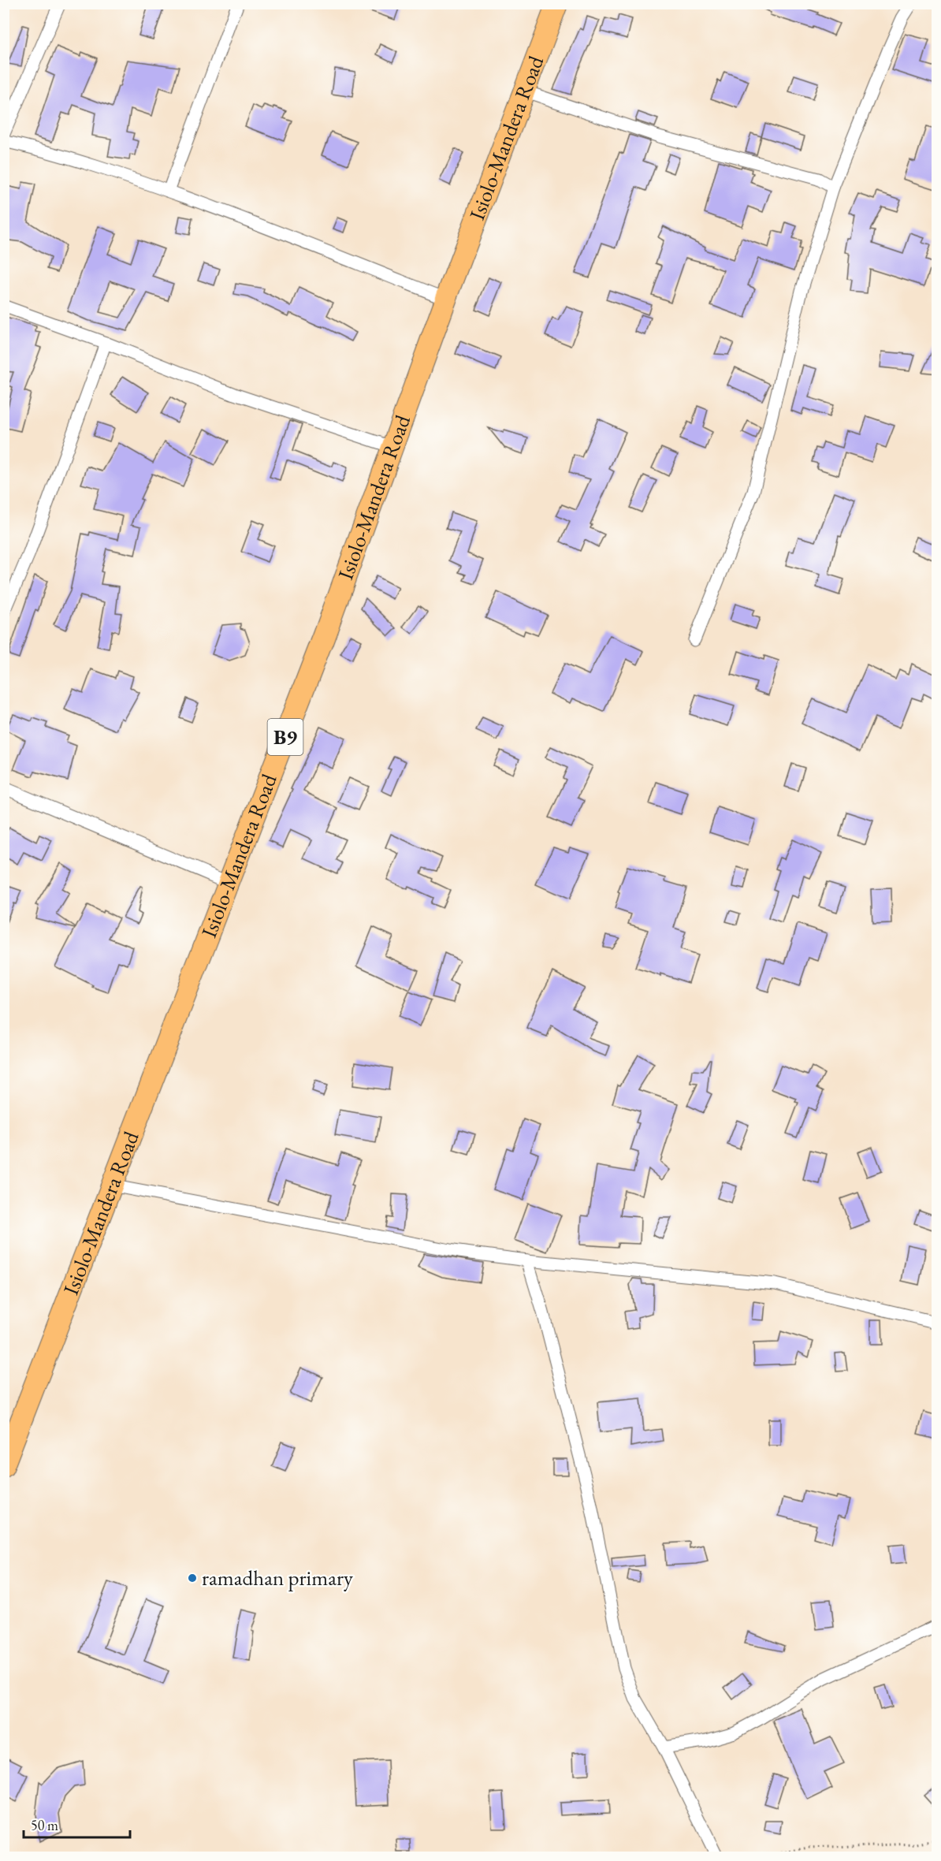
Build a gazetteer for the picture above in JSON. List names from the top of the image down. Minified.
{"streets":{"highway":["Isiolo-Mandera Road","B9"]},"places":["ramadhan primary"],"scale_bar":"50 m"}
